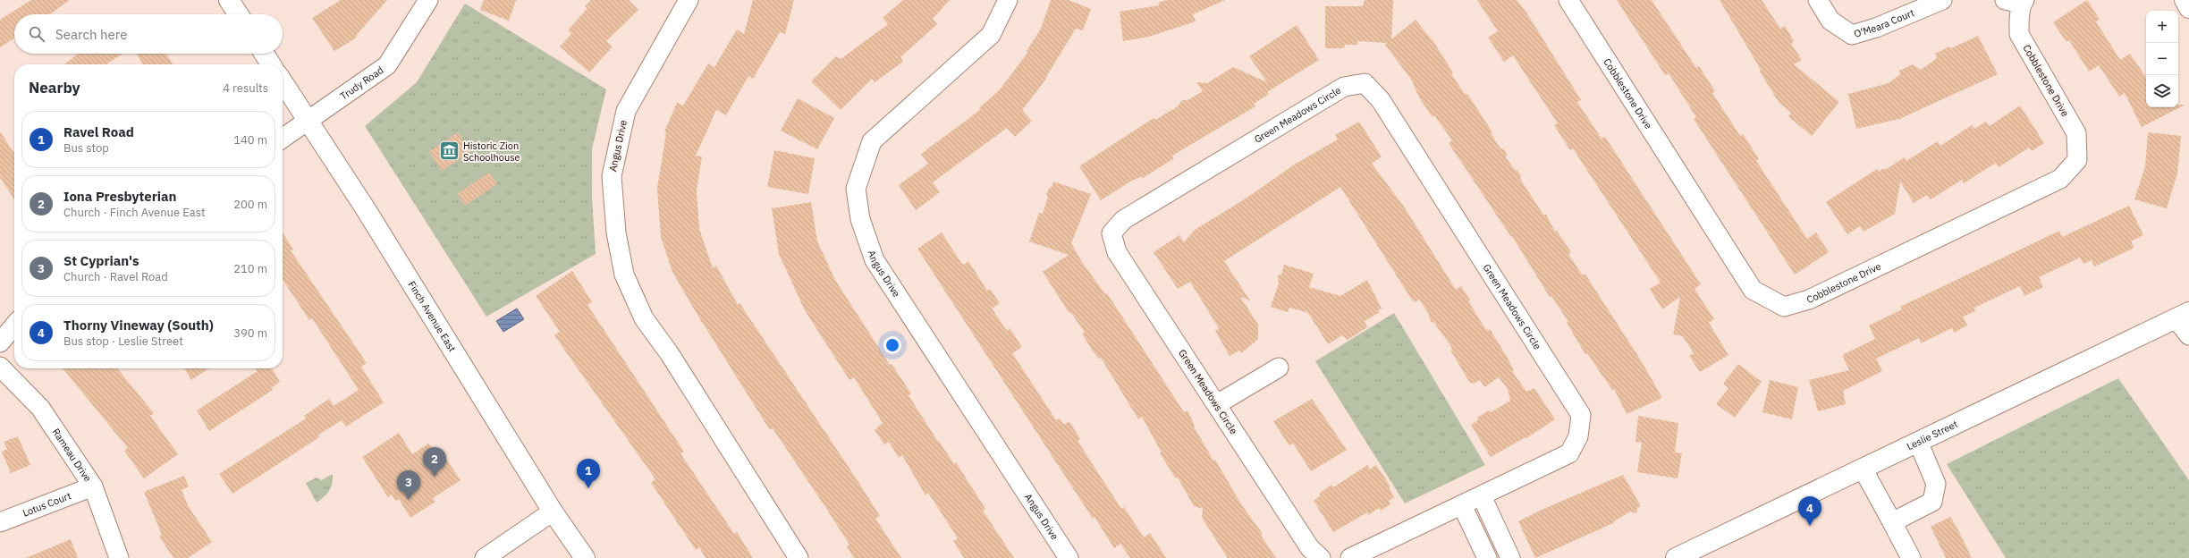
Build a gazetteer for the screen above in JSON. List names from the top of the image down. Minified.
{"streets":{"main road":["Finch Avenue East","Leslie Street"],"street":["O'Meara Court","Cobblestone Drive","Trudy Road","Green Meadows Circle","Angus Drive","Rameau Drive","Lotus Court"]},"crossings":[["Trudy Road","Finch Avenue East"],["Rameau Drive","Lotus Court"]],"places":{"museum":["Historic Zion Schoolhouse"]},"page":{"map_buttons":["+","−"],"search":"Search here","heading":["Nearby","4 results"],"list":[{"mark":"1","name":"Ravel Road","note":"Bus stop","value":"140 m"},{"mark":"2","name":"Iona Presbyterian","note":"Church · Finch Avenue East","value":"200 m"},{"mark":"3","name":"St Cyprian's","note":"Church · Ravel Road","value":"210 m"},{"mark":"4","name":"Thorny Vineway (South)","note":"Bus stop · Leslie Street","value":"390 m"}],"pins":["2","1","3","4"]}}
